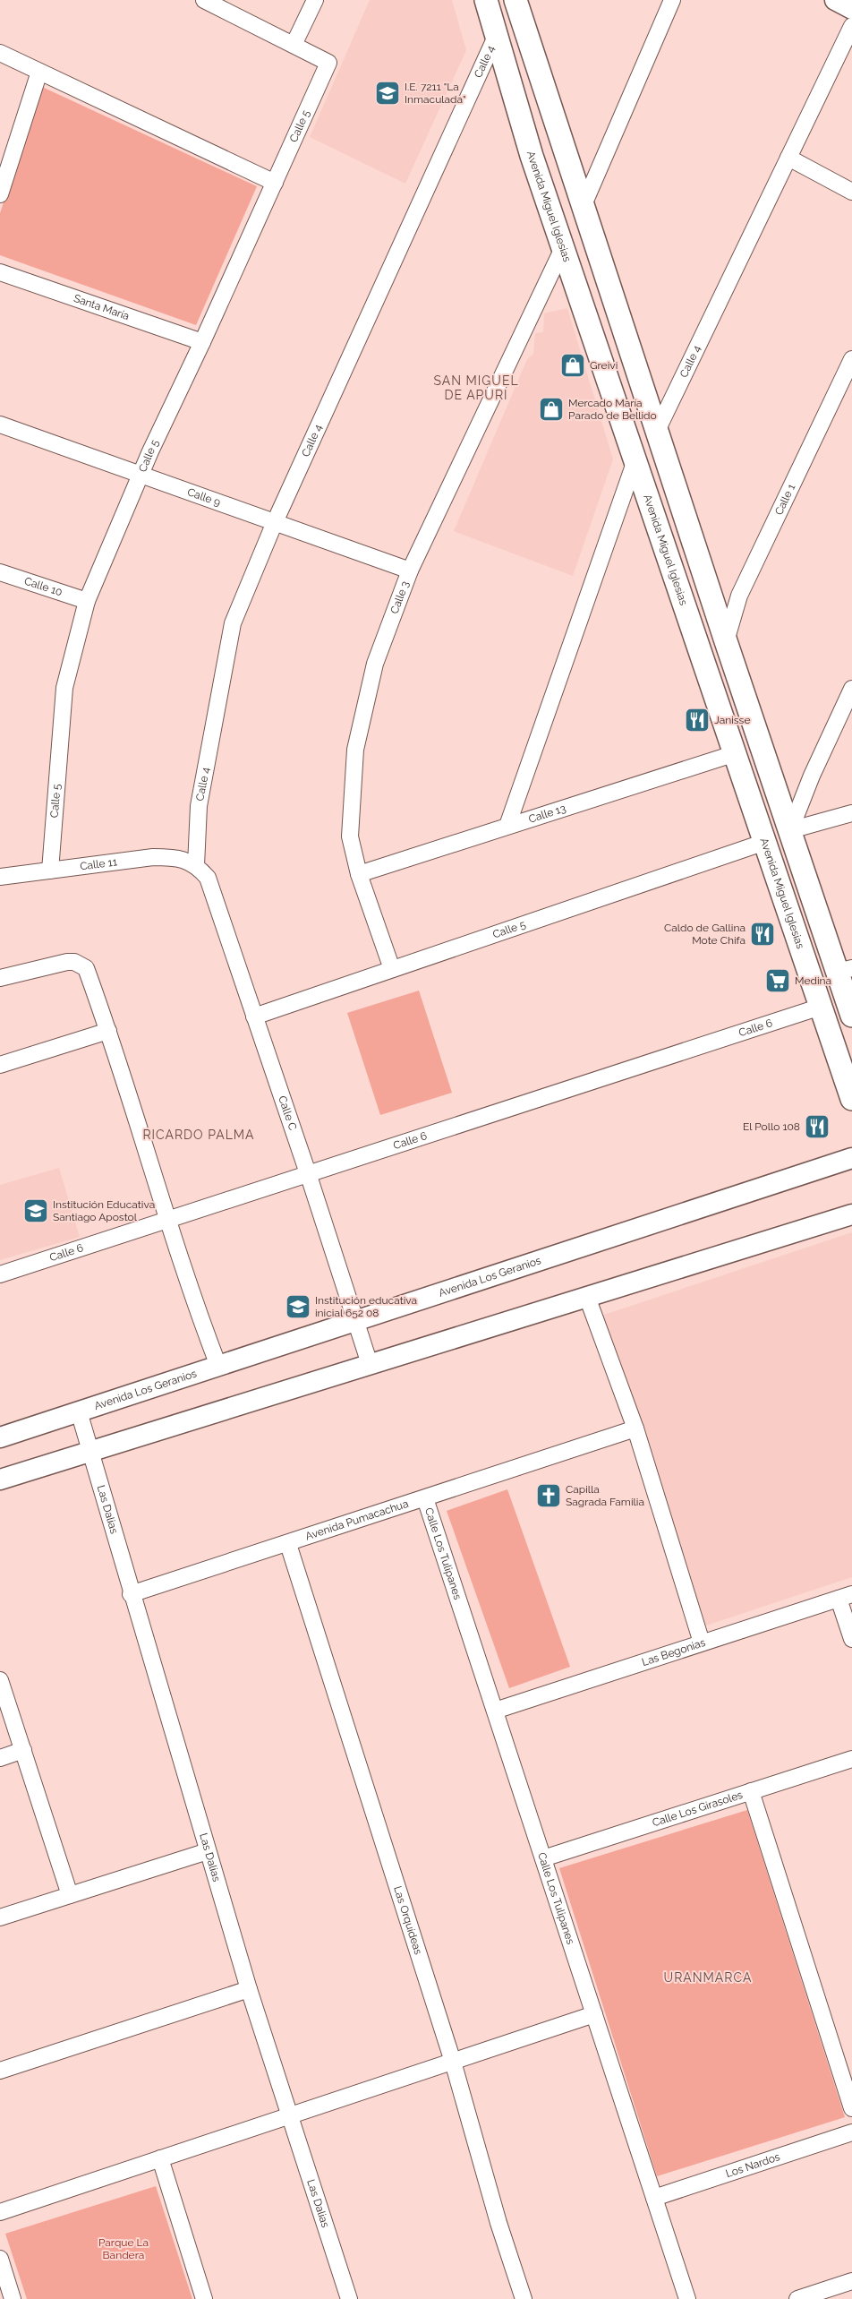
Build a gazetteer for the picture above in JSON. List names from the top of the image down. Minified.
{"streets":{"main road":["Avenida Miguel Iglesias"],"street":["Calle 4","Calle 5","Santa María","Calle 9","Calle 1","Calle 10","Calle 3","Calle 13","Calle 11","Calle 6","Calle C","Avenida Los Geranios","Las Dalias","Avenida Pumacachua","Calle Los Tulipanes","Las Begonias","Calle Los Girasoles","Las Orquídeas","Los Nardos"]},"crossings":[["Calle 4","Avenida Miguel Iglesias"],["Calle 4","Calle 9"],["Calle 4","Calle 11"],["Calle 4","Calle C"],["Calle 5","Avenida Miguel Iglesias"],["Calle 5","Santa María"],["Calle 5","Calle 9"],["Calle 5","Calle 10"],["Calle 5","Calle 3"],["Calle 5","Calle 11"],["Calle 5","Calle C"],["Avenida Miguel Iglesias","Calle 3"],["Avenida Miguel Iglesias","Calle 13"],["Avenida Miguel Iglesias","Calle 6"],["Calle 9","Calle 3"],["Calle 3","Calle 13"],["Calle 11","Calle C"],["Calle 6","Calle C"],["Calle C","Avenida Los Geranios"],["Avenida Los Geranios","Las Dalias"],["Las Dalias","Avenida Pumacachua"],["Avenida Pumacachua","Calle Los Tulipanes"],["Avenida Pumacachua","Las Orquídeas"],["Calle Los Tulipanes","Las Begonias"],["Calle Los Tulipanes","Calle Los Girasoles"],["Calle Los Tulipanes","Los Nardos"]],"districts":["SAN MIGUEL DE APURI","RICARDO PALMA","URANMARCA"],"parks":["Parque La Bandera"],"places":{"school or university":["I.E. 7211 \"La Inmaculada\"","Institución Educativa Santiago Apostol","Institución educativa inicial 652 08"],"shop":["Greivi","Mercado María Parado de Bellido"],"restaurant":["Janisse","Caldo de Gallina Mote Chifa","El Pollo 108"],"supermarket":["Medina"],"church":["Capilla Sagrada Familia"]}}
